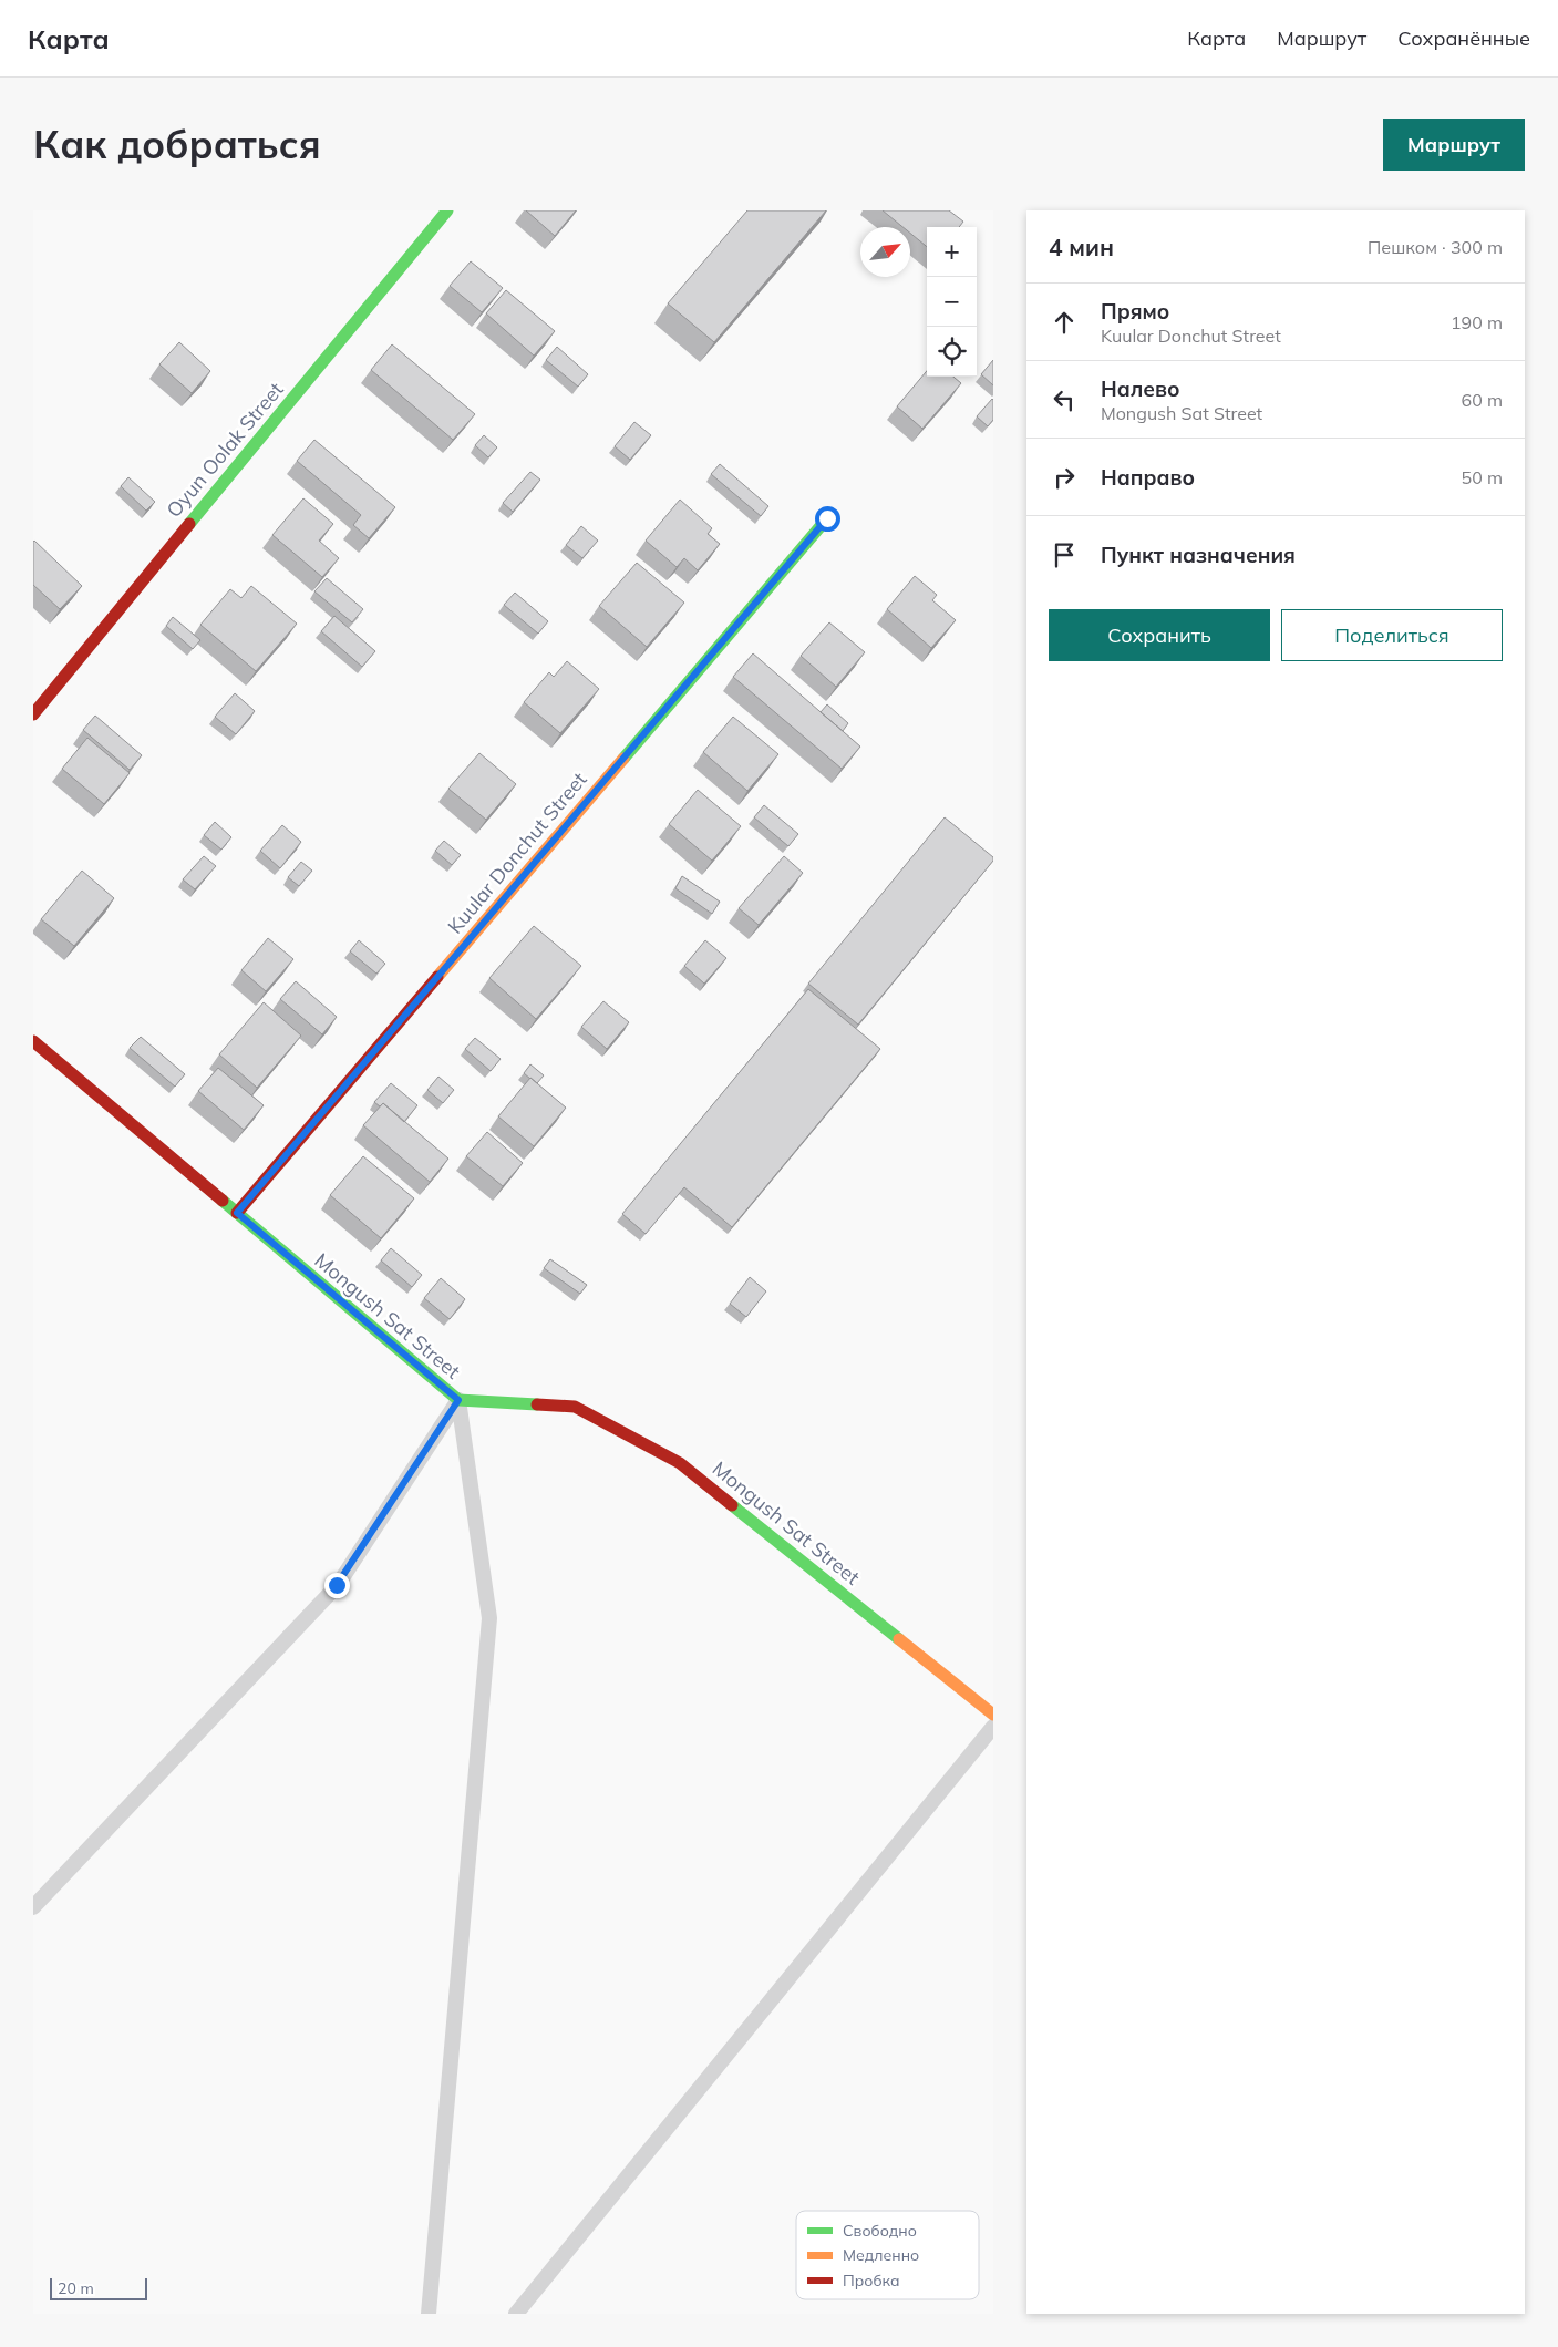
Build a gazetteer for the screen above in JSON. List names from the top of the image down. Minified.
{"streets":{"street":["Oyun Oolak Street","Kuular Donchut Street","Mongush Sat Street"]},"crossings":[["Kuular Donchut Street","Mongush Sat Street"]],"legend":["Свободно","Медленно","Пробка"],"scale_bar":"20 m","north":"top right","page":{"header":"Карта","nav":["Карта","Маршрут","Сохранённые"],"buttons":["Маршрут",["Сохранить","Поделиться"]],"title":"Как добраться","heading":["4 мин","Пешком · 300 m"],"map_buttons":["+","−"],"list":[["Прямо","Kuular Donchut Street","190 m"],["Налево","Mongush Sat Street","60 m"],["Направо","50 m"],"Пункт назначения"],"scale":"20 m"}}
